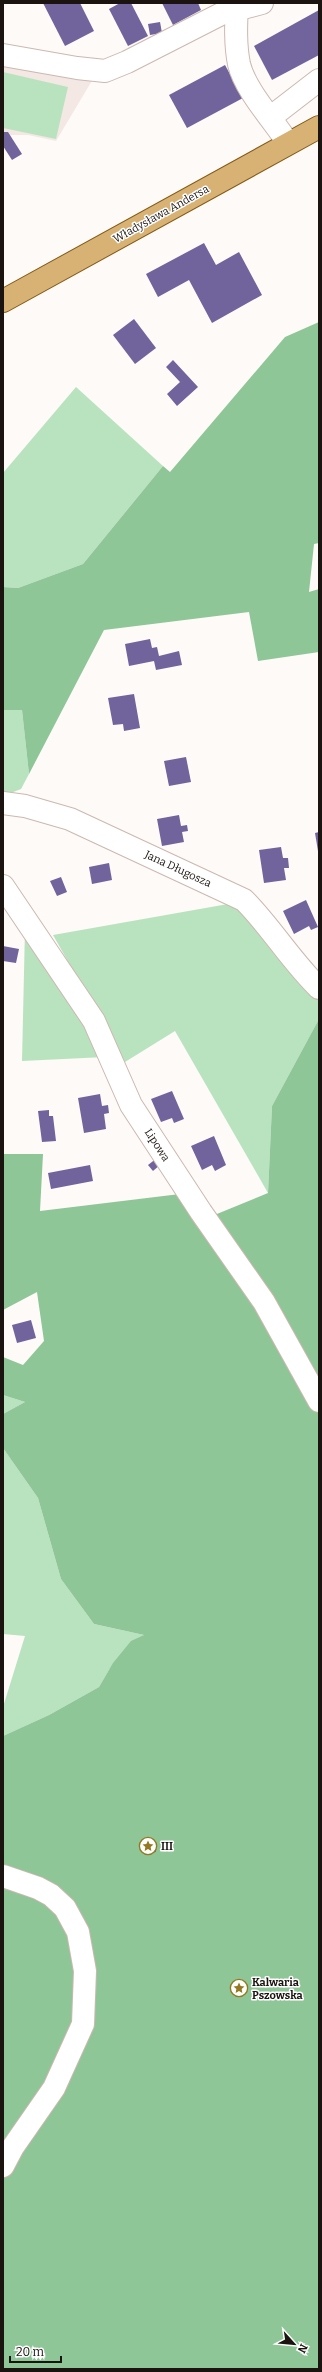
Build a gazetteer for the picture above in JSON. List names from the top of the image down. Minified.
{"streets":{"main road":["Władysława Andersa"],"street":["Jana Długosza","Lipowa"]},"places":{"place":["III","Kalwaria Pszowska"]},"scale_bar":"20 m","north":"bottom right"}
